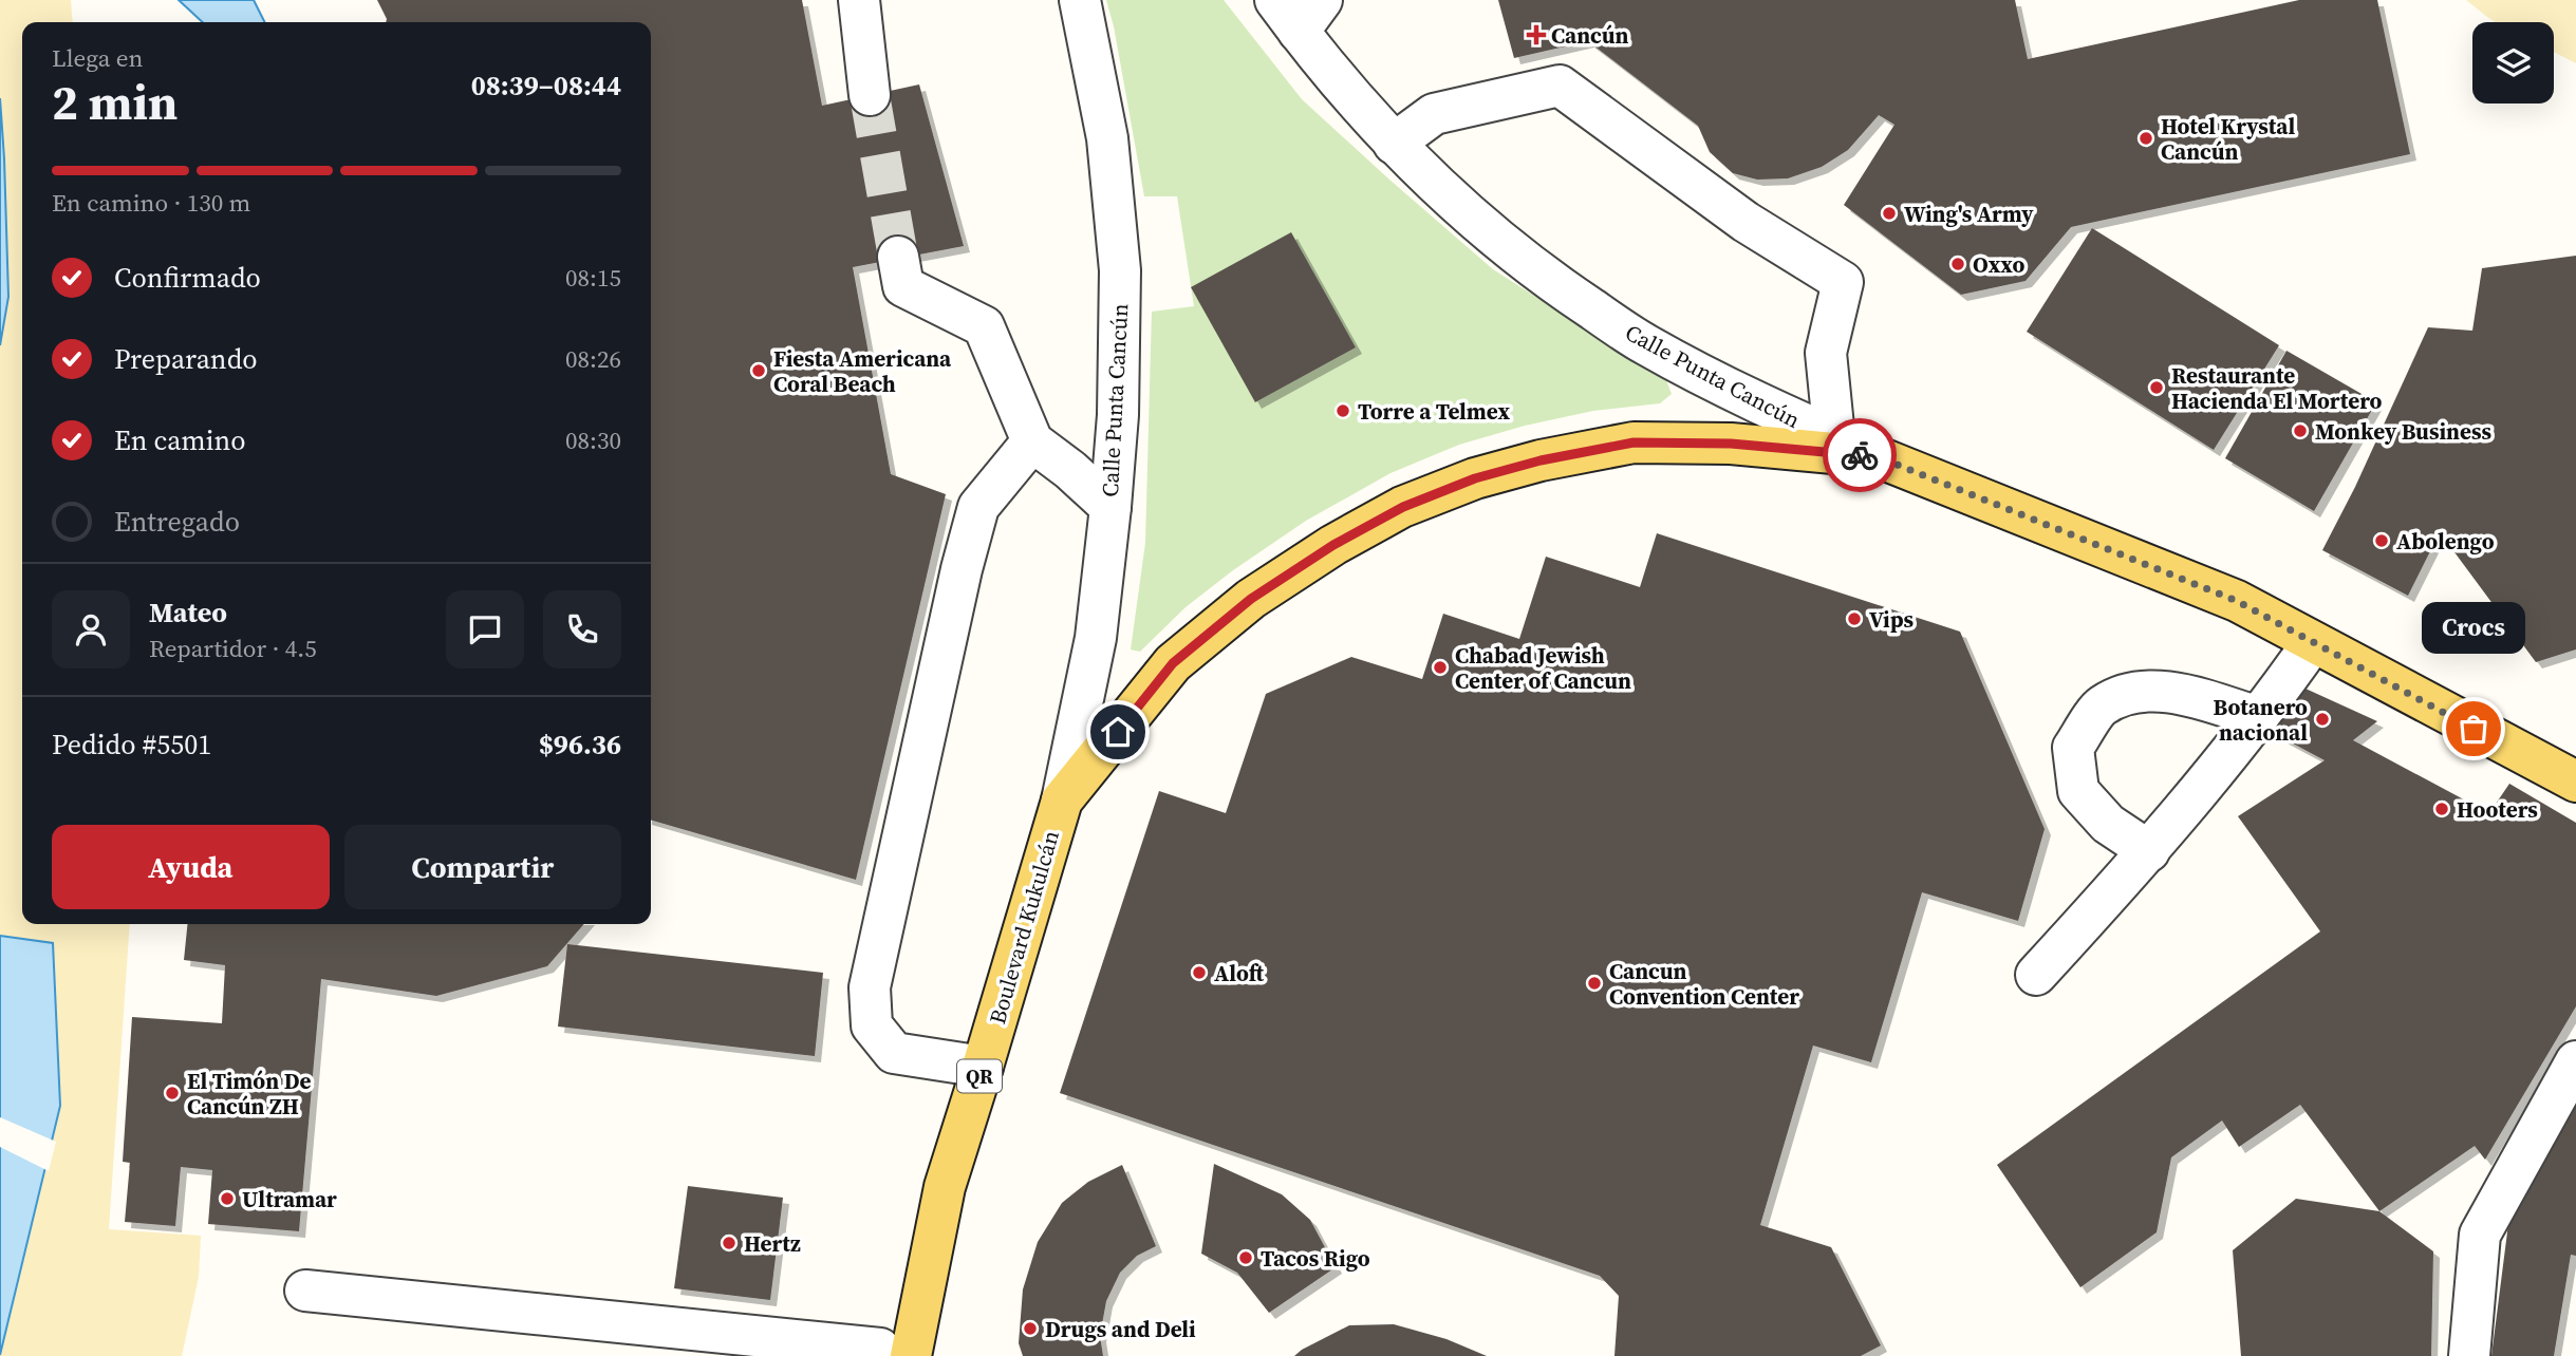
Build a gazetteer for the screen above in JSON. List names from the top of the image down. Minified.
{"streets":{"main road":["Boulevard Kukulcán","QR"],"street":["Calle Punta Cancún"]},"crossings":[["Calle Punta Cancún","Boulevard Kukulcán"]],"places":{"health":["Cancún"],"other":["Hotel Krystal Cancún","Wing's Army","Oxxo","Fiesta Americana Coral Beach","Restaurante Hacienda El Mortero","Torre a Telmex","Monkey Business","Abolengo","Vips","Chabad Jewish Center of Cancun","Botanero nacional","Crocs","Hooters","Aloft","Cancun Convention Center","El Timón De Cancún ZH","Ultramar","Hertz","Tacos Rigo","Drugs and Deli"]},"page":{"heading":["2 min","Llega en","08:39–08:44"],"panel":["Mateo","Repartidor · 4.5","Pedido #5501","$96.36"],"bar":"En camino · 130 m","list":[["Confirmado","08:15"],["Preparando","08:26"],["En camino","08:30"],"Entregado"],"bubble":"Crocs","buttons":["Ayuda","Compartir"]}}
